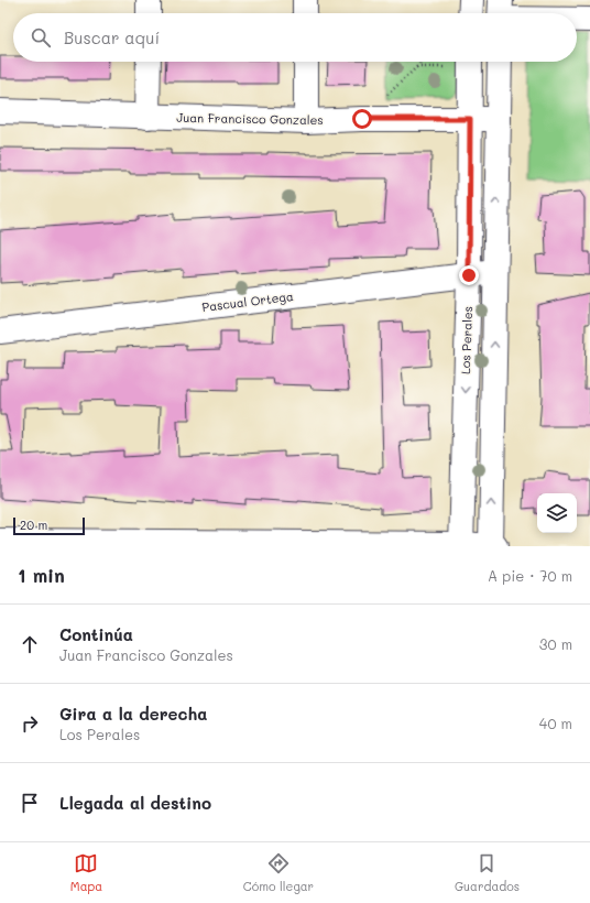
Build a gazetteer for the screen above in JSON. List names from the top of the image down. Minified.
{"streets":{"street":["Juan Francisco Gonzales","Pascual Ortega","Los Perales"]},"crossings":[["Juan Francisco Gonzales","Los Perales"],["Pascual Ortega","Los Perales"]],"scale_bar":"20 m","page":{"search":"Buscar aquí","scale":"20 m","heading":["1 min","A pie · 70 m"],"list":[["Continúa","Juan Francisco Gonzales","30 m"],["Gira a la derecha","Los Perales","40 m"],"Llegada al destino"],"nav":["Mapa","Cómo llegar","Guardados"]}}
